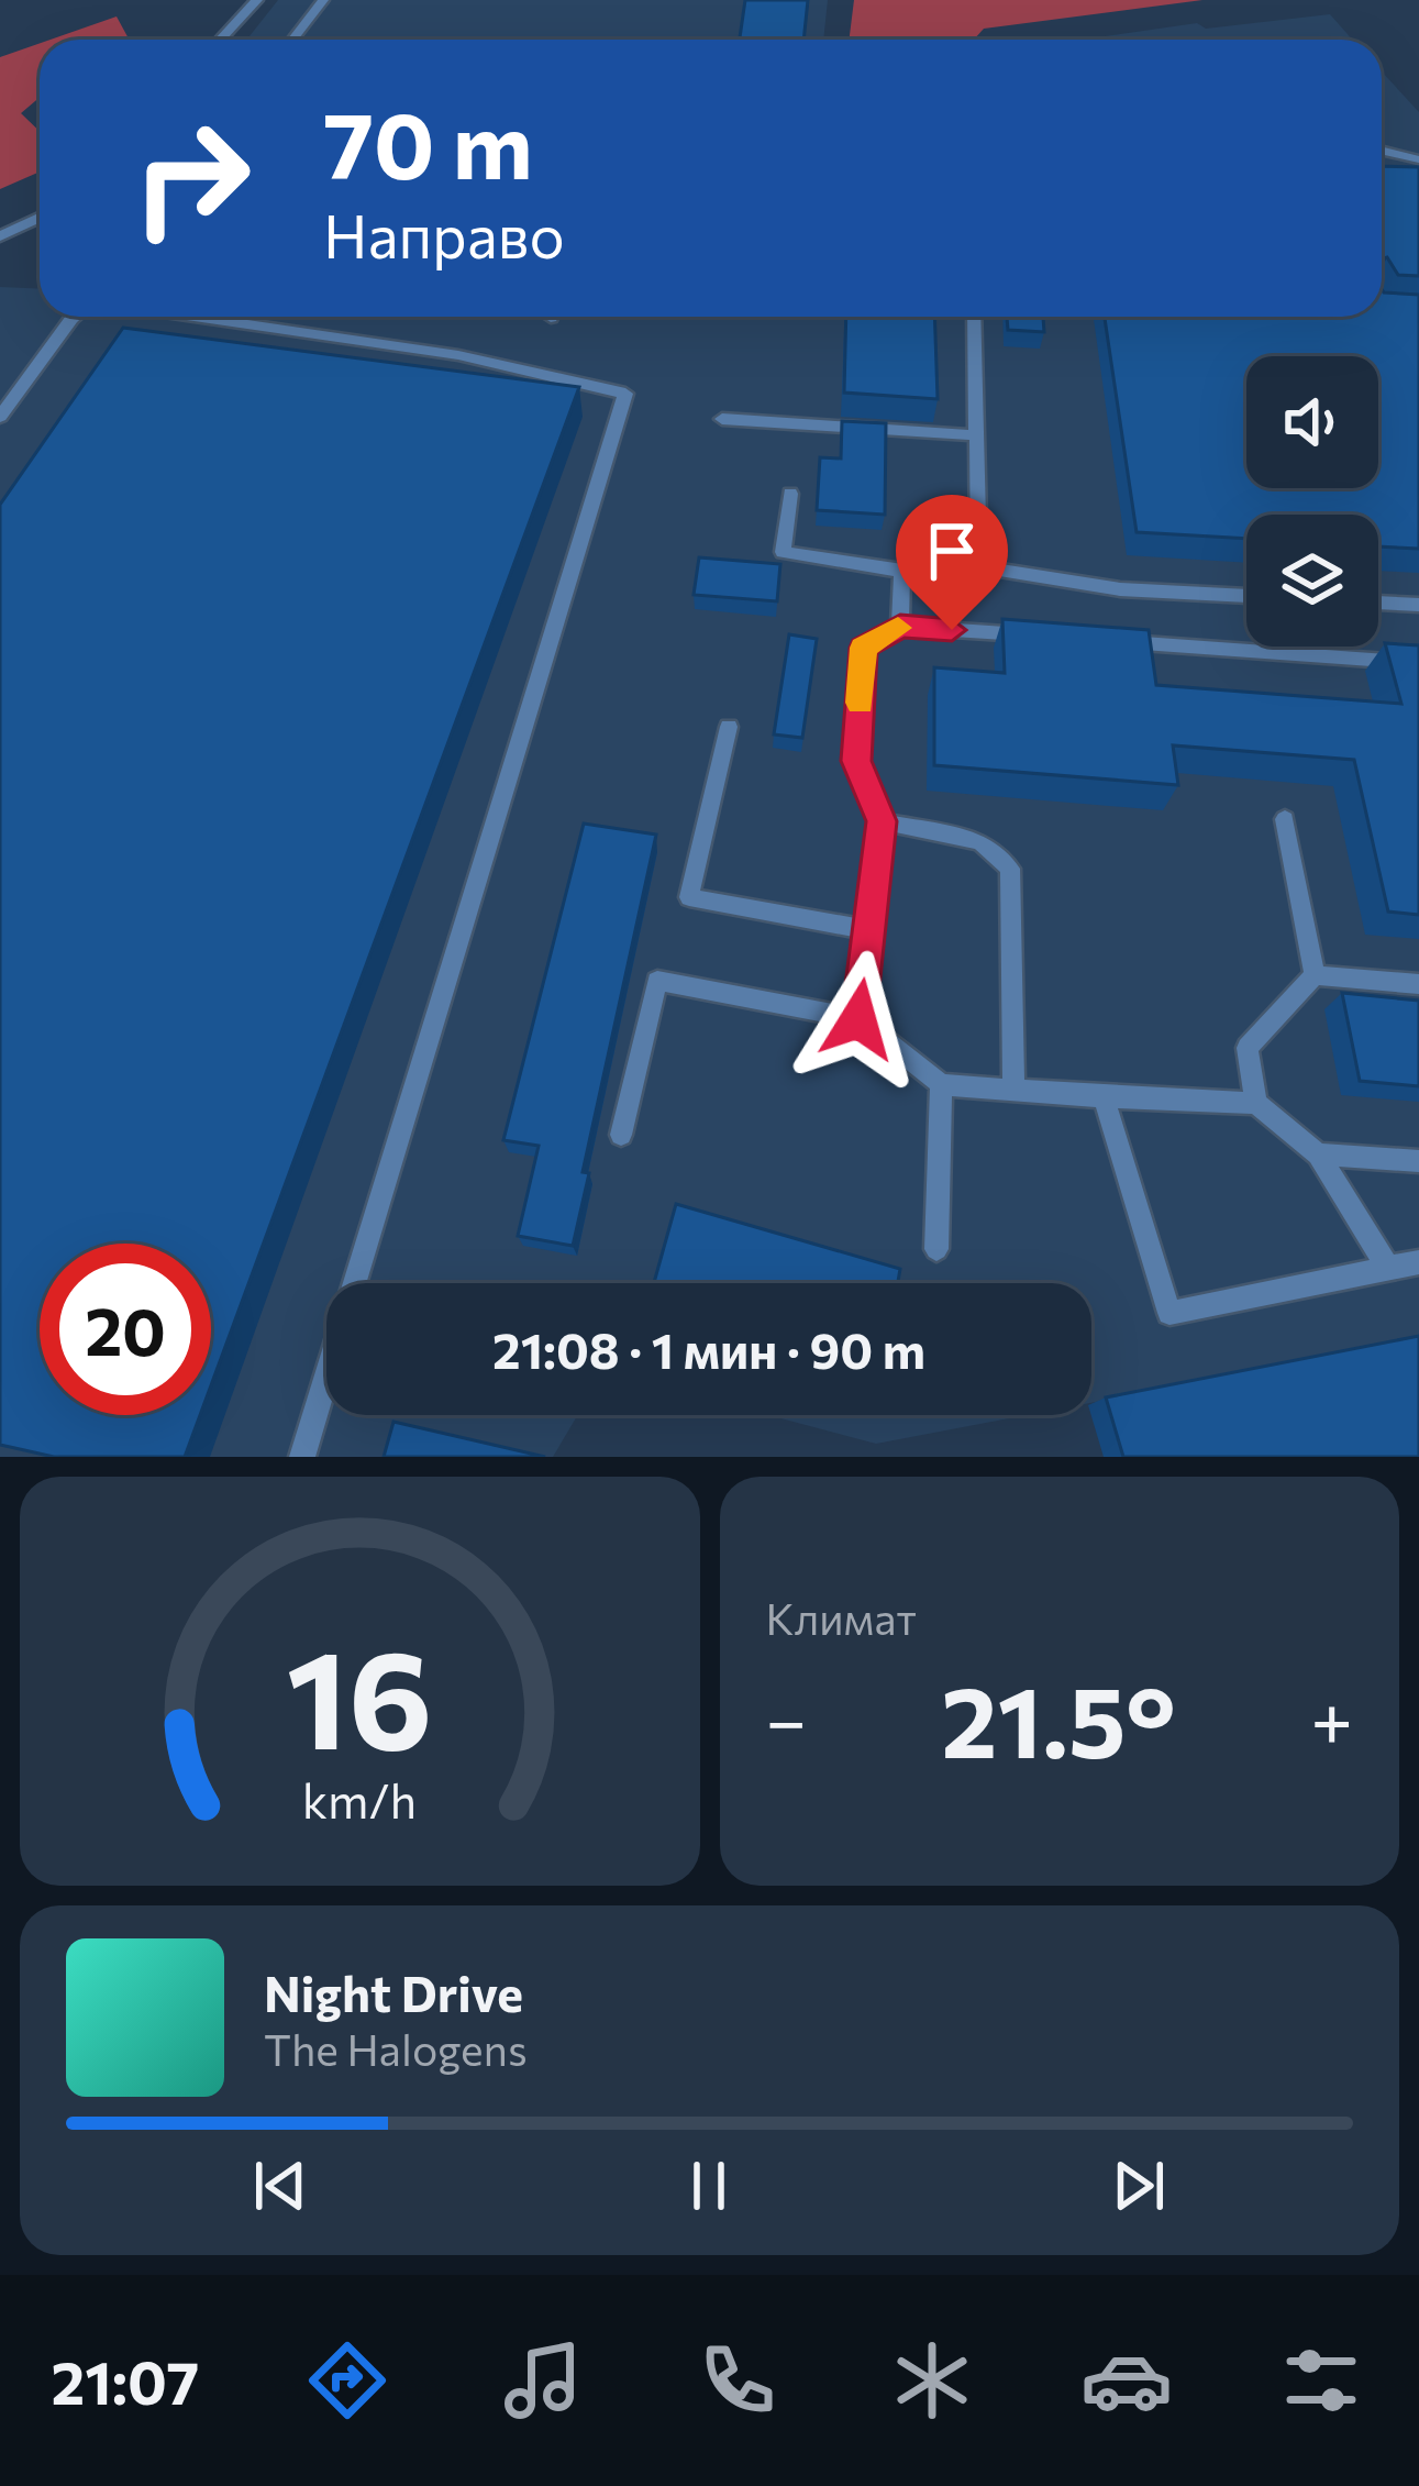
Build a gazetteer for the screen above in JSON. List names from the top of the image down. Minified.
{"page":{"turn":["70 m","Направо"],"limit":"20","trip":"21:08 · 1 мин · 90 m","tile":"Климат","heat":["−","21.5°","+"],"song":["Night Drive","The Halogens"],"tabs":"21:07","gauge":["16","km/h"]}}
